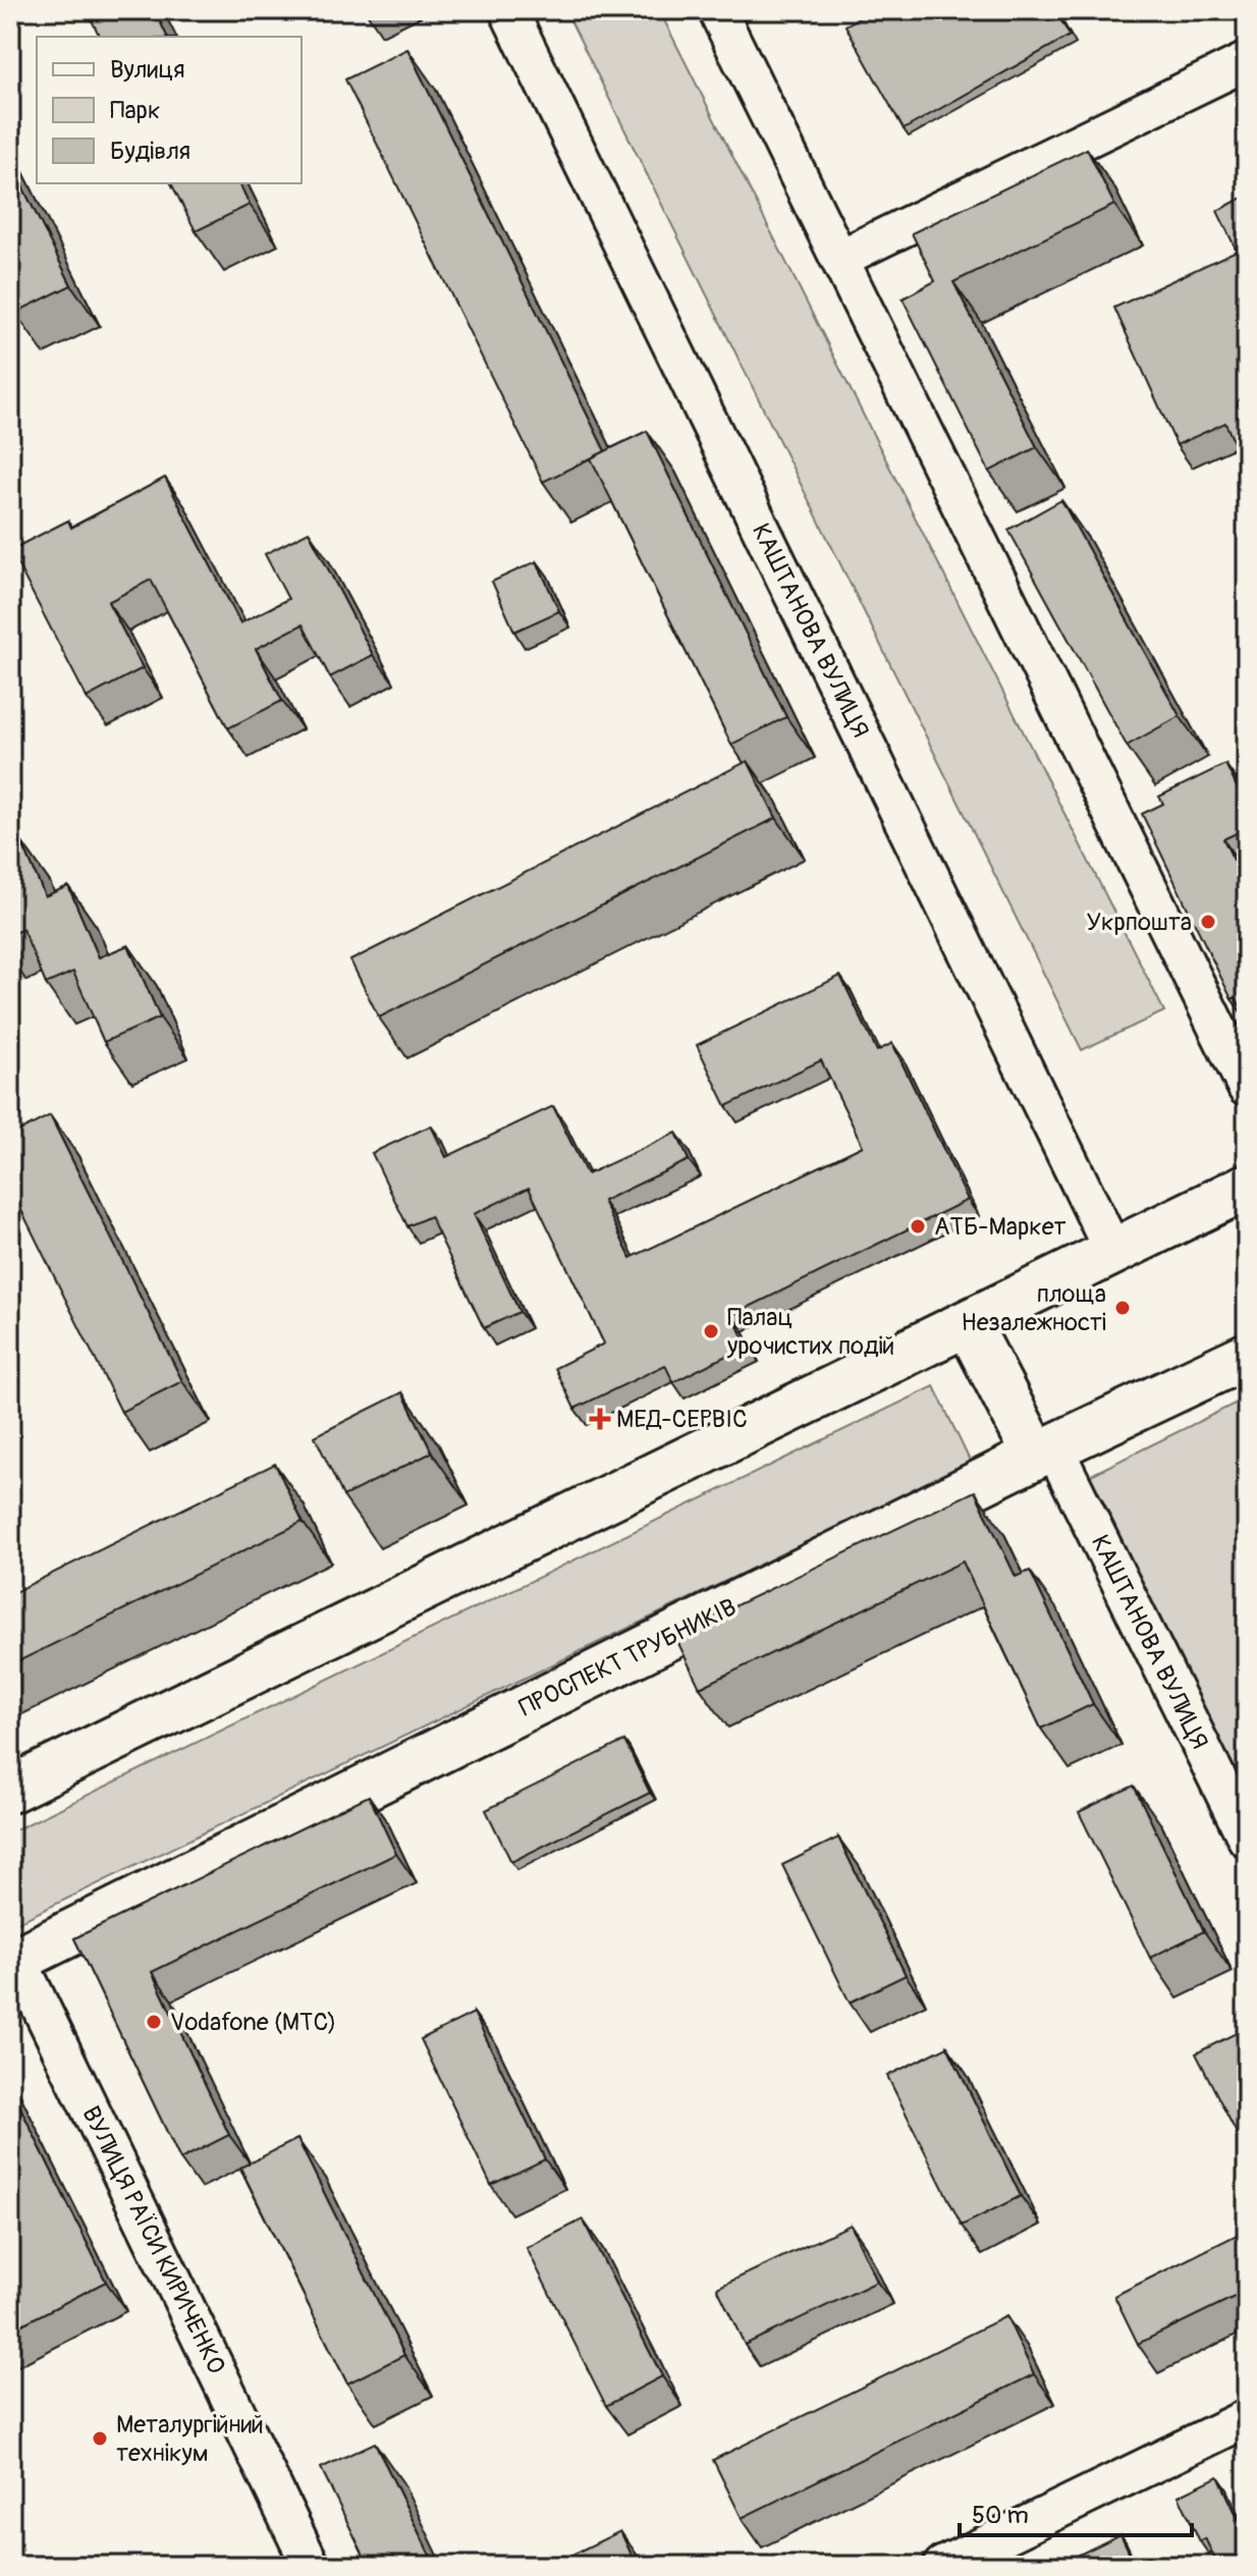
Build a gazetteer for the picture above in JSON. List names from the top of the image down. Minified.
{"streets":{"main road":["ПРОСПЕКТ ТРУБНИКІВ"],"street":["КАШТАНОВА ВУЛИЦЯ","ВУЛИЦЯ РАЇСИ КИРИЧЕНКО"]},"crossings":[["КАШТАНОВА ВУЛИЦЯ","ПРОСПЕКТ ТРУБНИКІВ"],["ПРОСПЕКТ ТРУБНИКІВ","ВУЛИЦЯ РАЇСИ КИРИЧЕНКО"]],"places":{"other":["Укрпошта","АТБ-Маркет","площа Незалежності","Палац урочистих подій","Vodafone (МТС)","Металургійний технікум"],"health":["МЕД-СЕРВІС"]},"legend":["Вулиця","Парк","Будівля"],"scale_bar":"50 m"}
